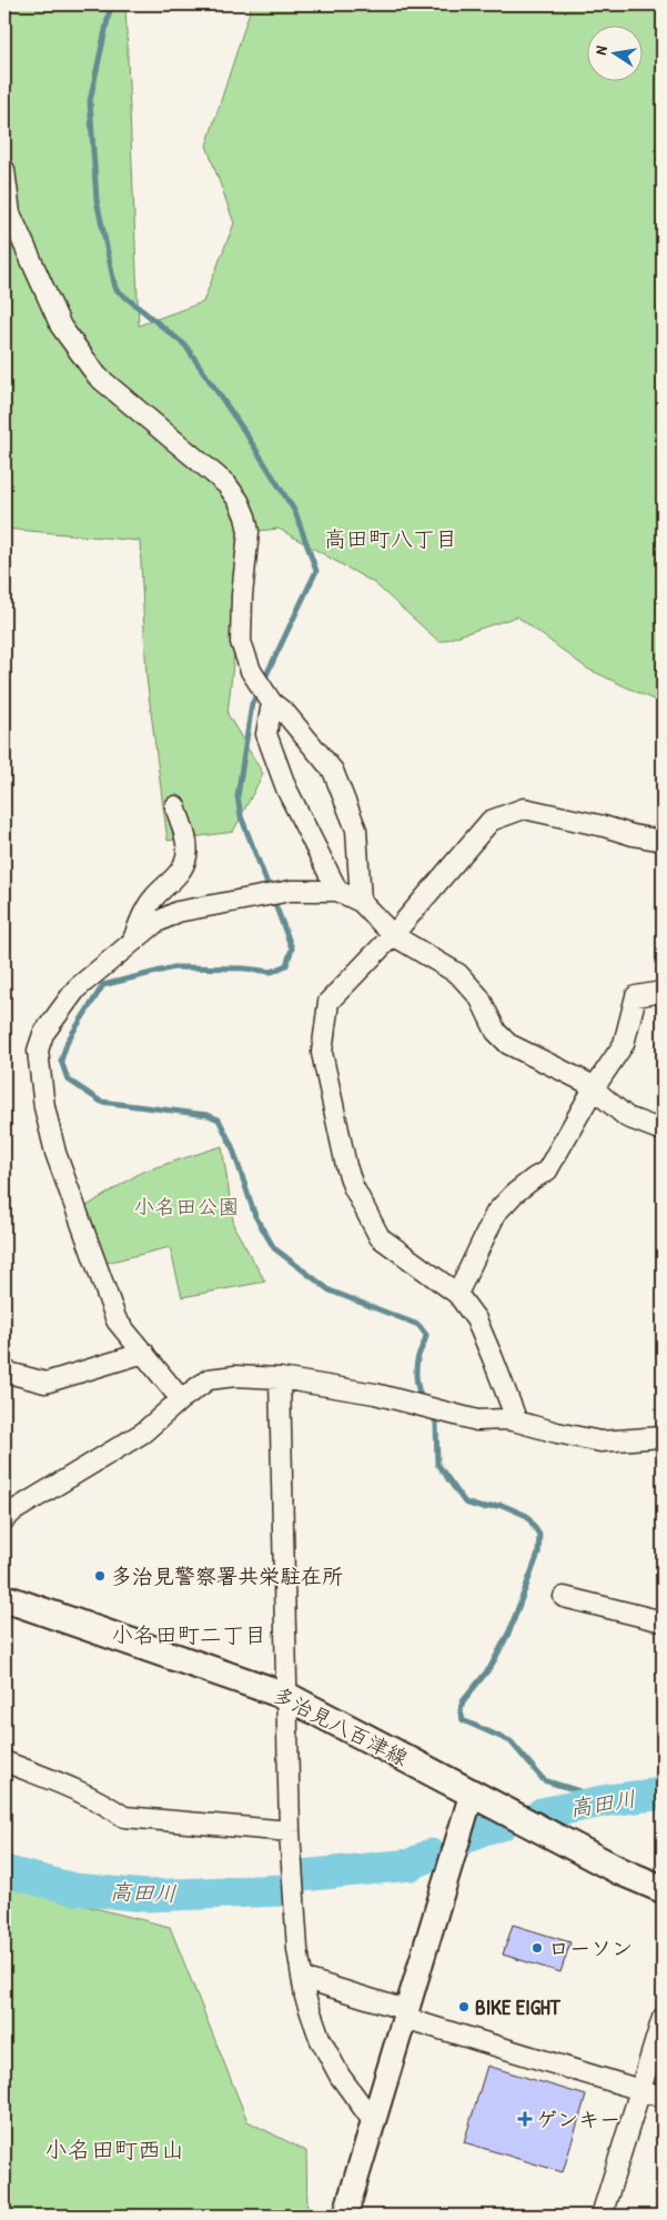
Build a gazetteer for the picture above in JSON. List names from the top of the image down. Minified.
{"streets":{"main road":["多治見八百津線"]},"districts":["高田町八丁目","小名田町二丁目","小名田町西山"],"water":["高田川"],"parks":["小名田公園"],"places":{"other":["多治見警察署共栄駐在所","ローソン","BIKE EIGHT"],"health":["ゲンキー"]},"north":"left"}
